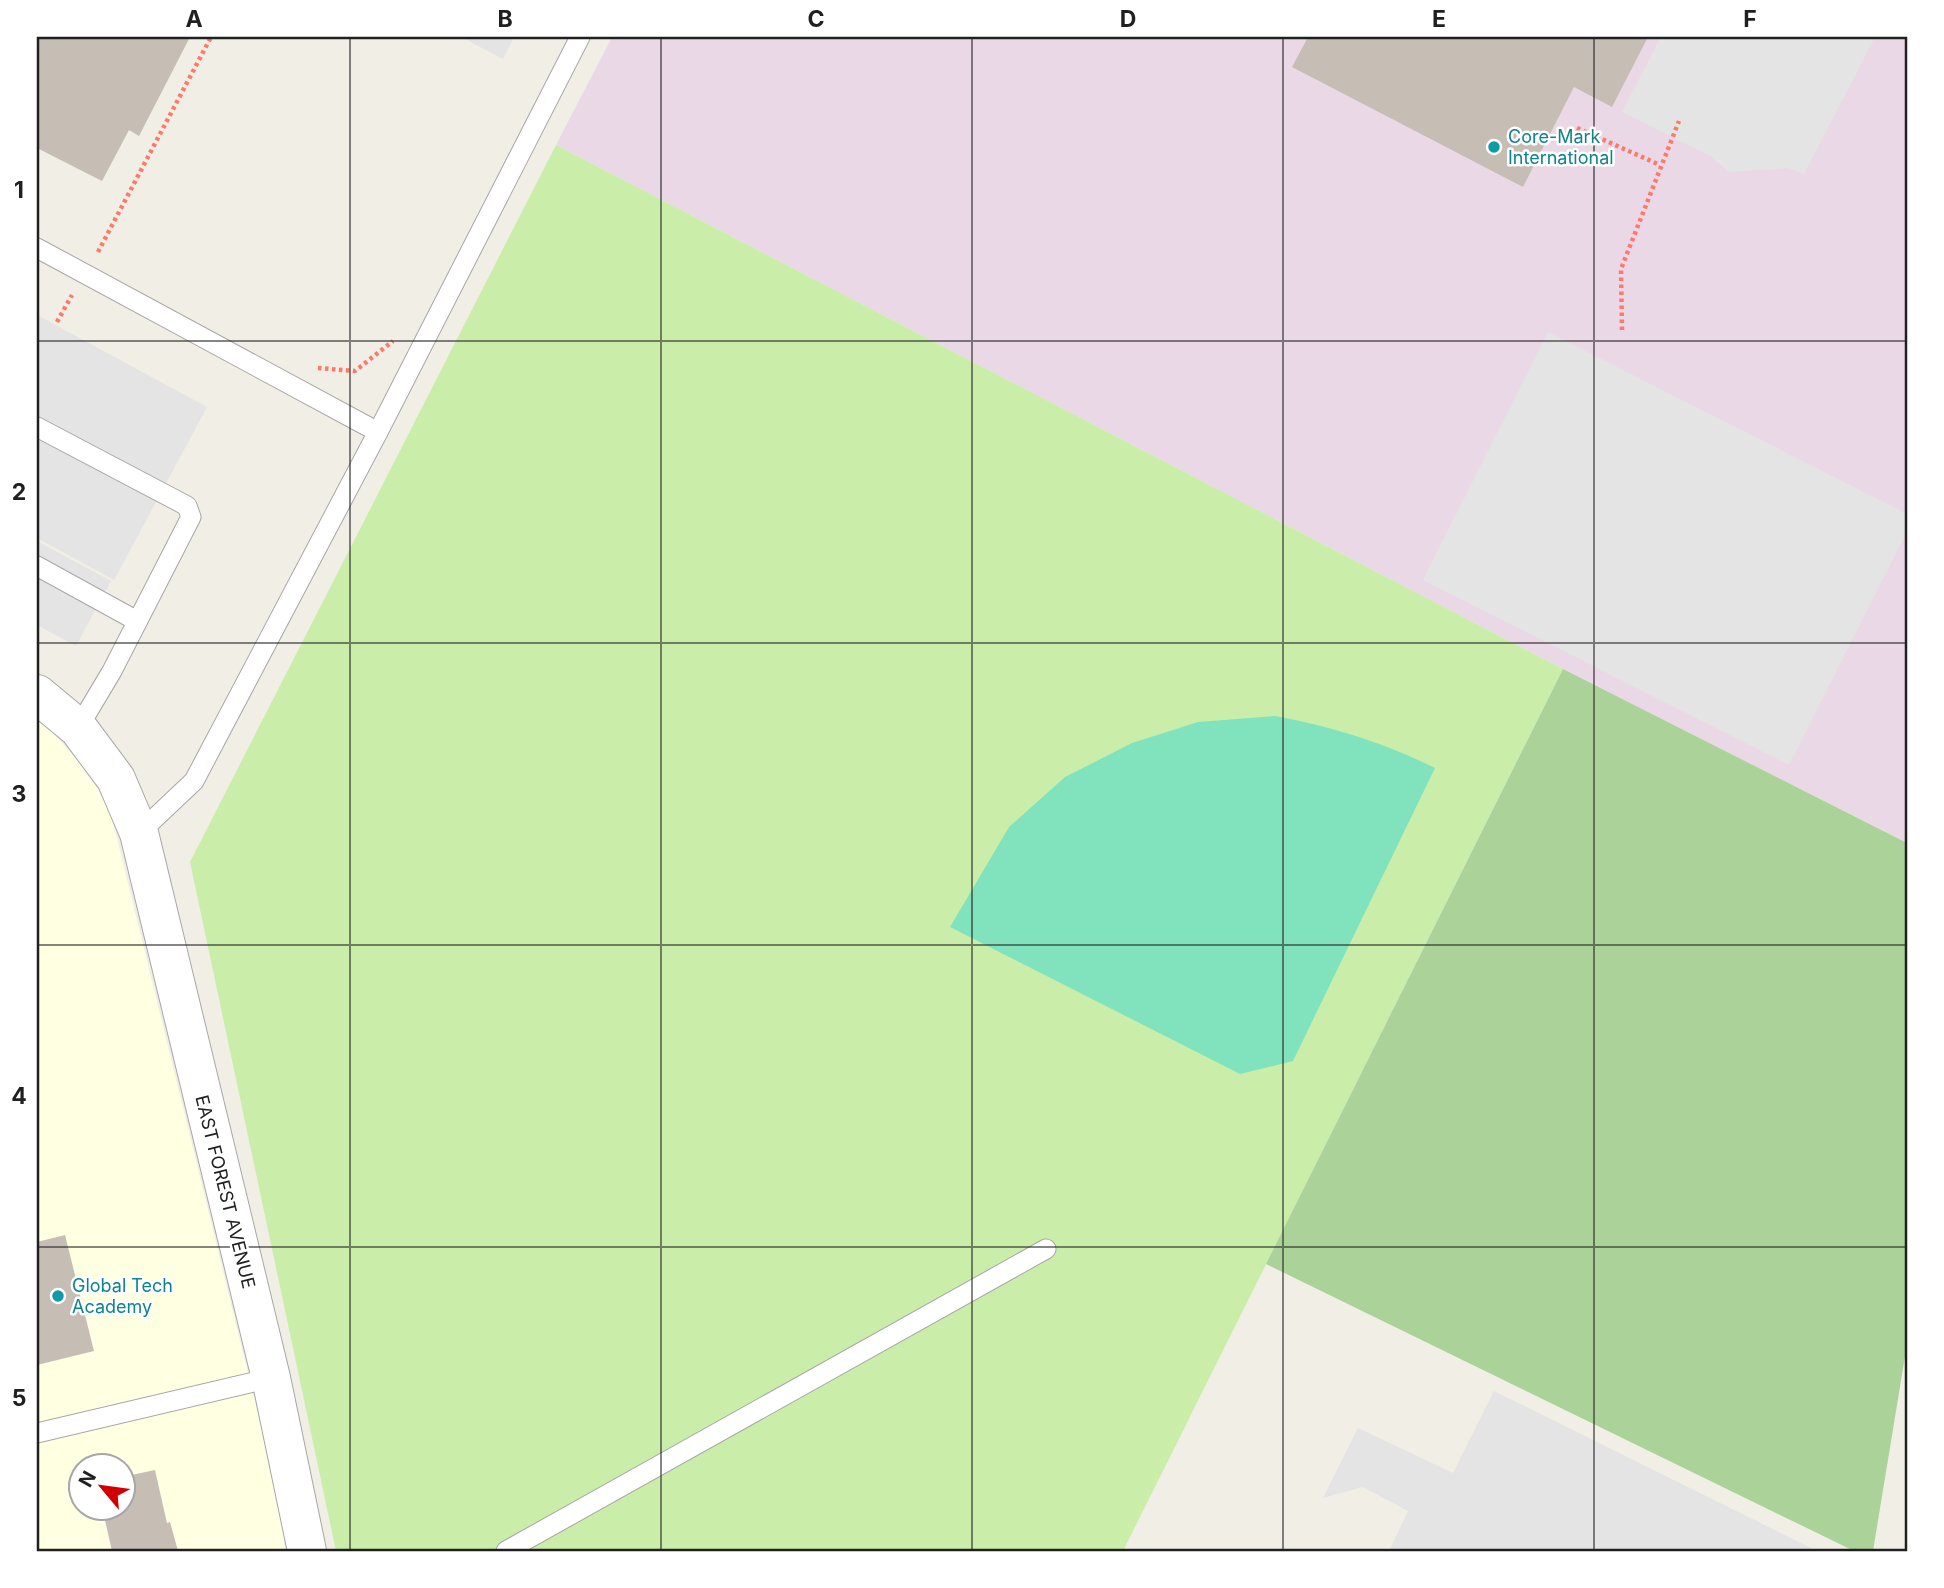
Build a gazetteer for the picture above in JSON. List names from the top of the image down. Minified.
{"streets":{"street":["EAST FOREST AVENUE"]},"places":["Core-Mark International","Global Tech Academy"],"north":"top left","grid":{"columns":["A","B","C","D","E","F"],"rows":["1","2","3","4","5"]}}
